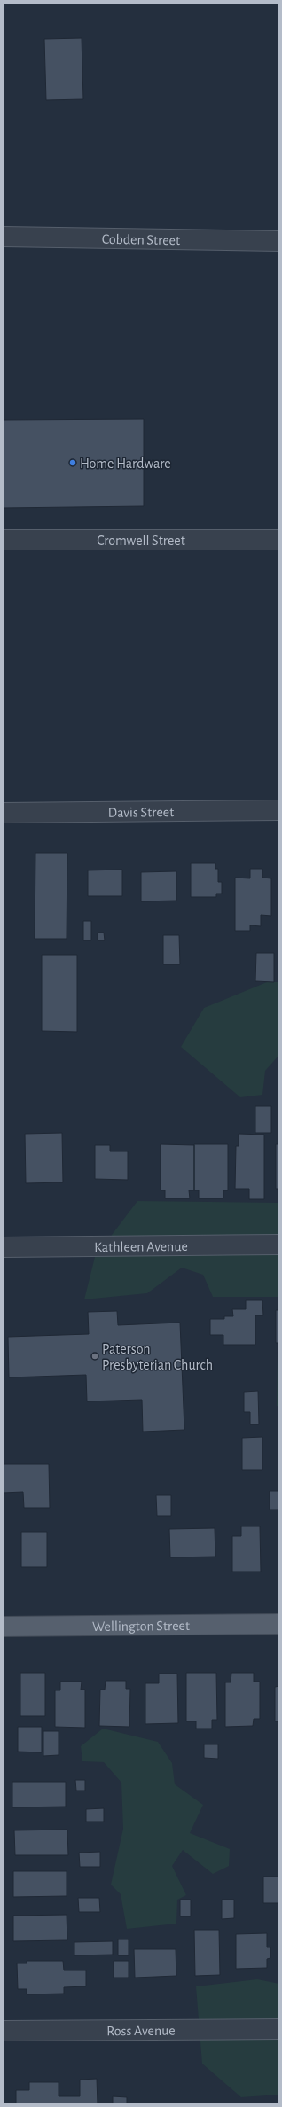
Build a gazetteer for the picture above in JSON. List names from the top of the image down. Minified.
{"streets":{"main road":["Wellington Street"],"street":["Cobden Street","Cromwell Street","Davis Street","Kathleen Avenue","Ross Avenue"]},"places":["Home Hardware","Paterson Presbyterian Church"]}
